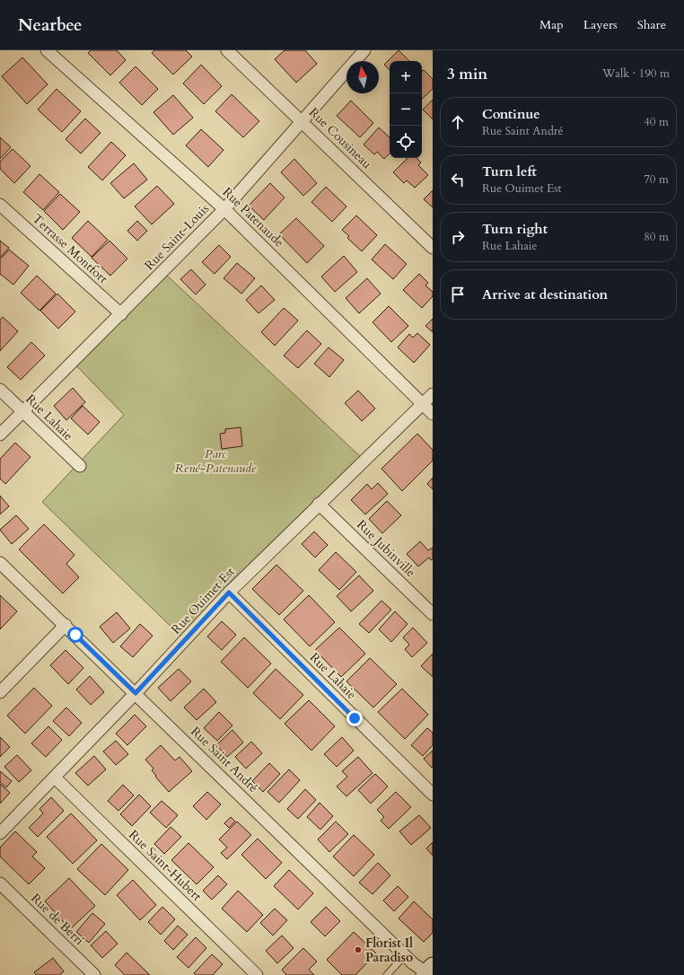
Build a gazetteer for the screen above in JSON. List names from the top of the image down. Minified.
{"streets":{"street":["Rue Cousineau","Rue Patenaude","Rue Saint-Louis","Terrasse Montfort","Rue Lahaie","Rue Jubinville","Rue Ouimet Est","Rue Saint André","Rue Saint-Hubert","Rue de Berri"]},"crossings":[["Rue Cousineau","Rue Saint-Louis"],["Rue Patenaude","Rue Saint-Louis"],["Rue Patenaude","Rue Ouimet Est"],["Rue Saint-Louis","Terrasse Montfort"],["Rue Saint-Louis","Rue Lahaie"],["Rue Lahaie","Rue Ouimet Est"],["Rue Jubinville","Rue Ouimet Est"],["Rue Ouimet Est","Rue Saint André"],["Rue Ouimet Est","Rue Saint-Hubert"]],"parks":["Parc René-Patenaude"],"places":["Florist Il Paradiso"],"north":"top","page":{"header":"Nearbee","nav":["Map","Layers","Share"],"heading":["3 min","Walk · 190 m"],"map_buttons":["+","−"],"list":[["Continue","Rue Saint André","40 m"],["Turn left","Rue Ouimet Est","70 m"],["Turn right","Rue Lahaie","80 m"],"Arrive at destination"]}}
